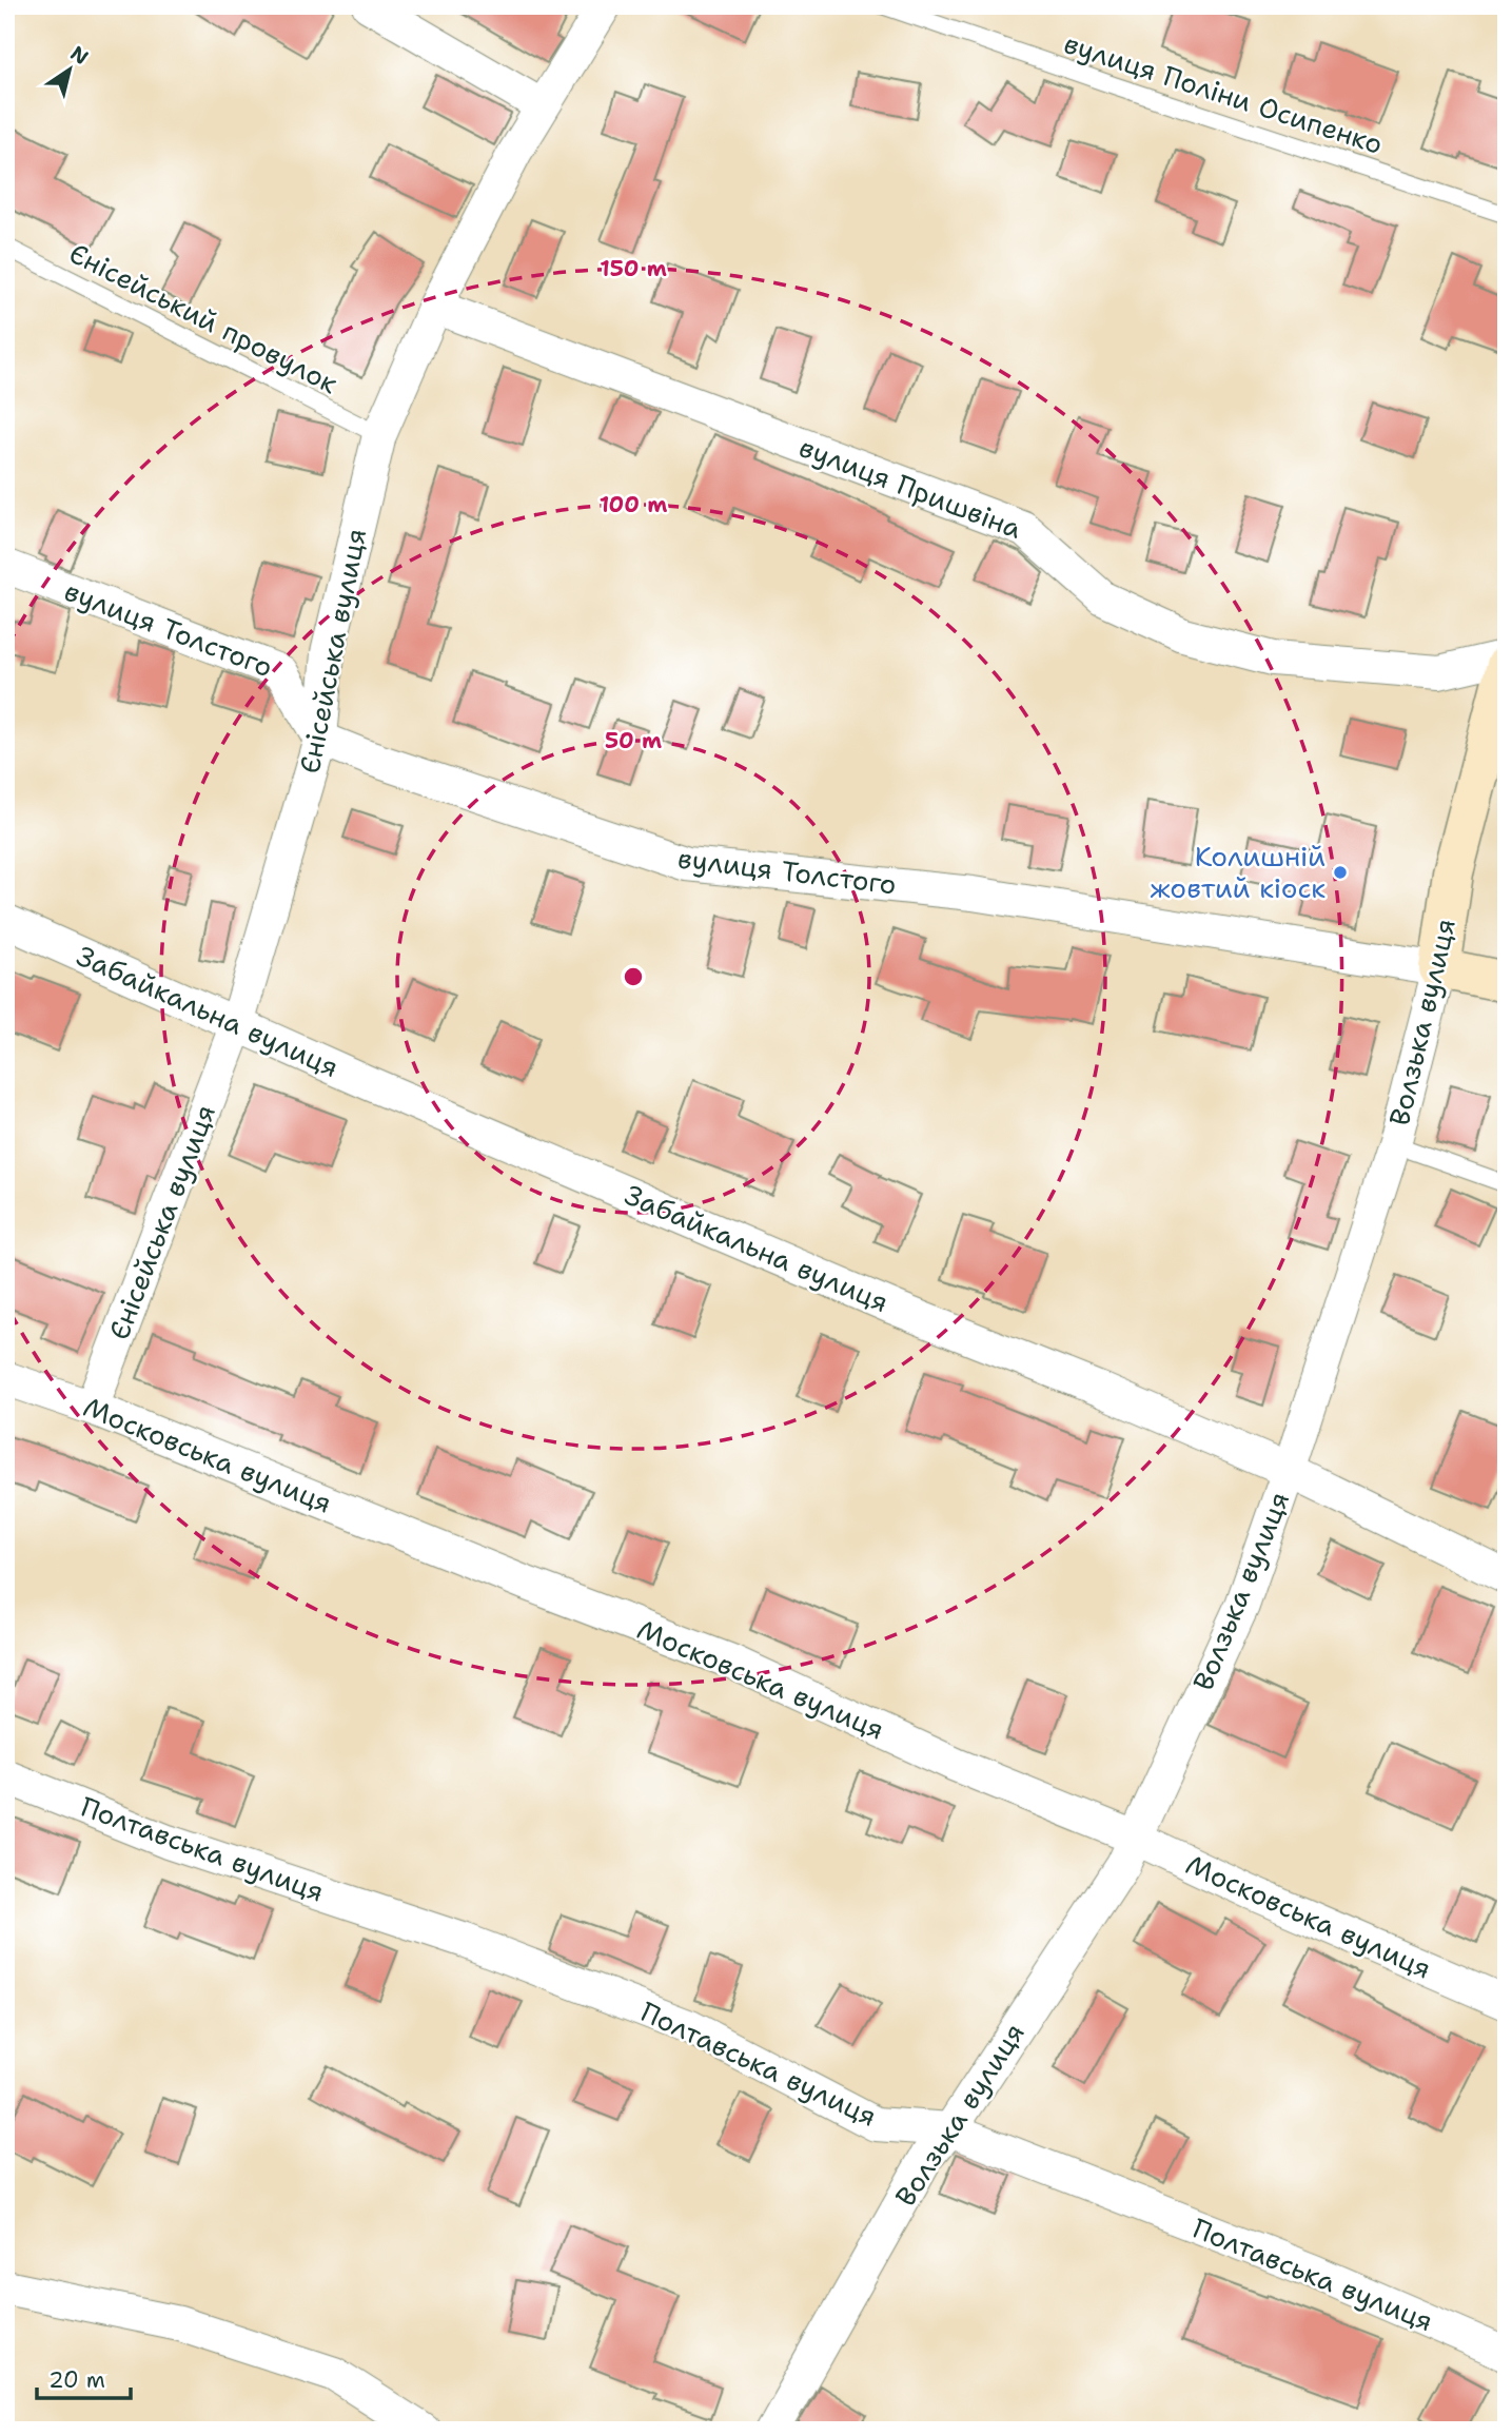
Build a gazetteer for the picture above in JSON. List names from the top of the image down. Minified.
{"streets":{"street":["вулиця Пришвіна","вулиця Толстого","Єнісейська вулиця","Забайкальна вулиця","Волзька вулиця","Московська вулиця","Полтавська вулиця"],"lane":["вулиця Поліни Осипенко","Єнісейський провулок"]},"crossings":[["Єнісейський провулок","Єнісейська вулиця"],["вулиця Пришвіна","Єнісейська вулиця"],["вулиця Толстого","Єнісейська вулиця"],["вулиця Толстого","Волзька вулиця"],["Єнісейська вулиця","Забайкальна вулиця"],["Єнісейська вулиця","Московська вулиця"],["Забайкальна вулиця","Волзька вулиця"],["Волзька вулиця","Московська вулиця"],["Волзька вулиця","Полтавська вулиця"]],"places":["Колишній жовтий кіоск"],"scale_bar":"20 m","north":"top right","rings":["150 m","100 m","50 m"]}
